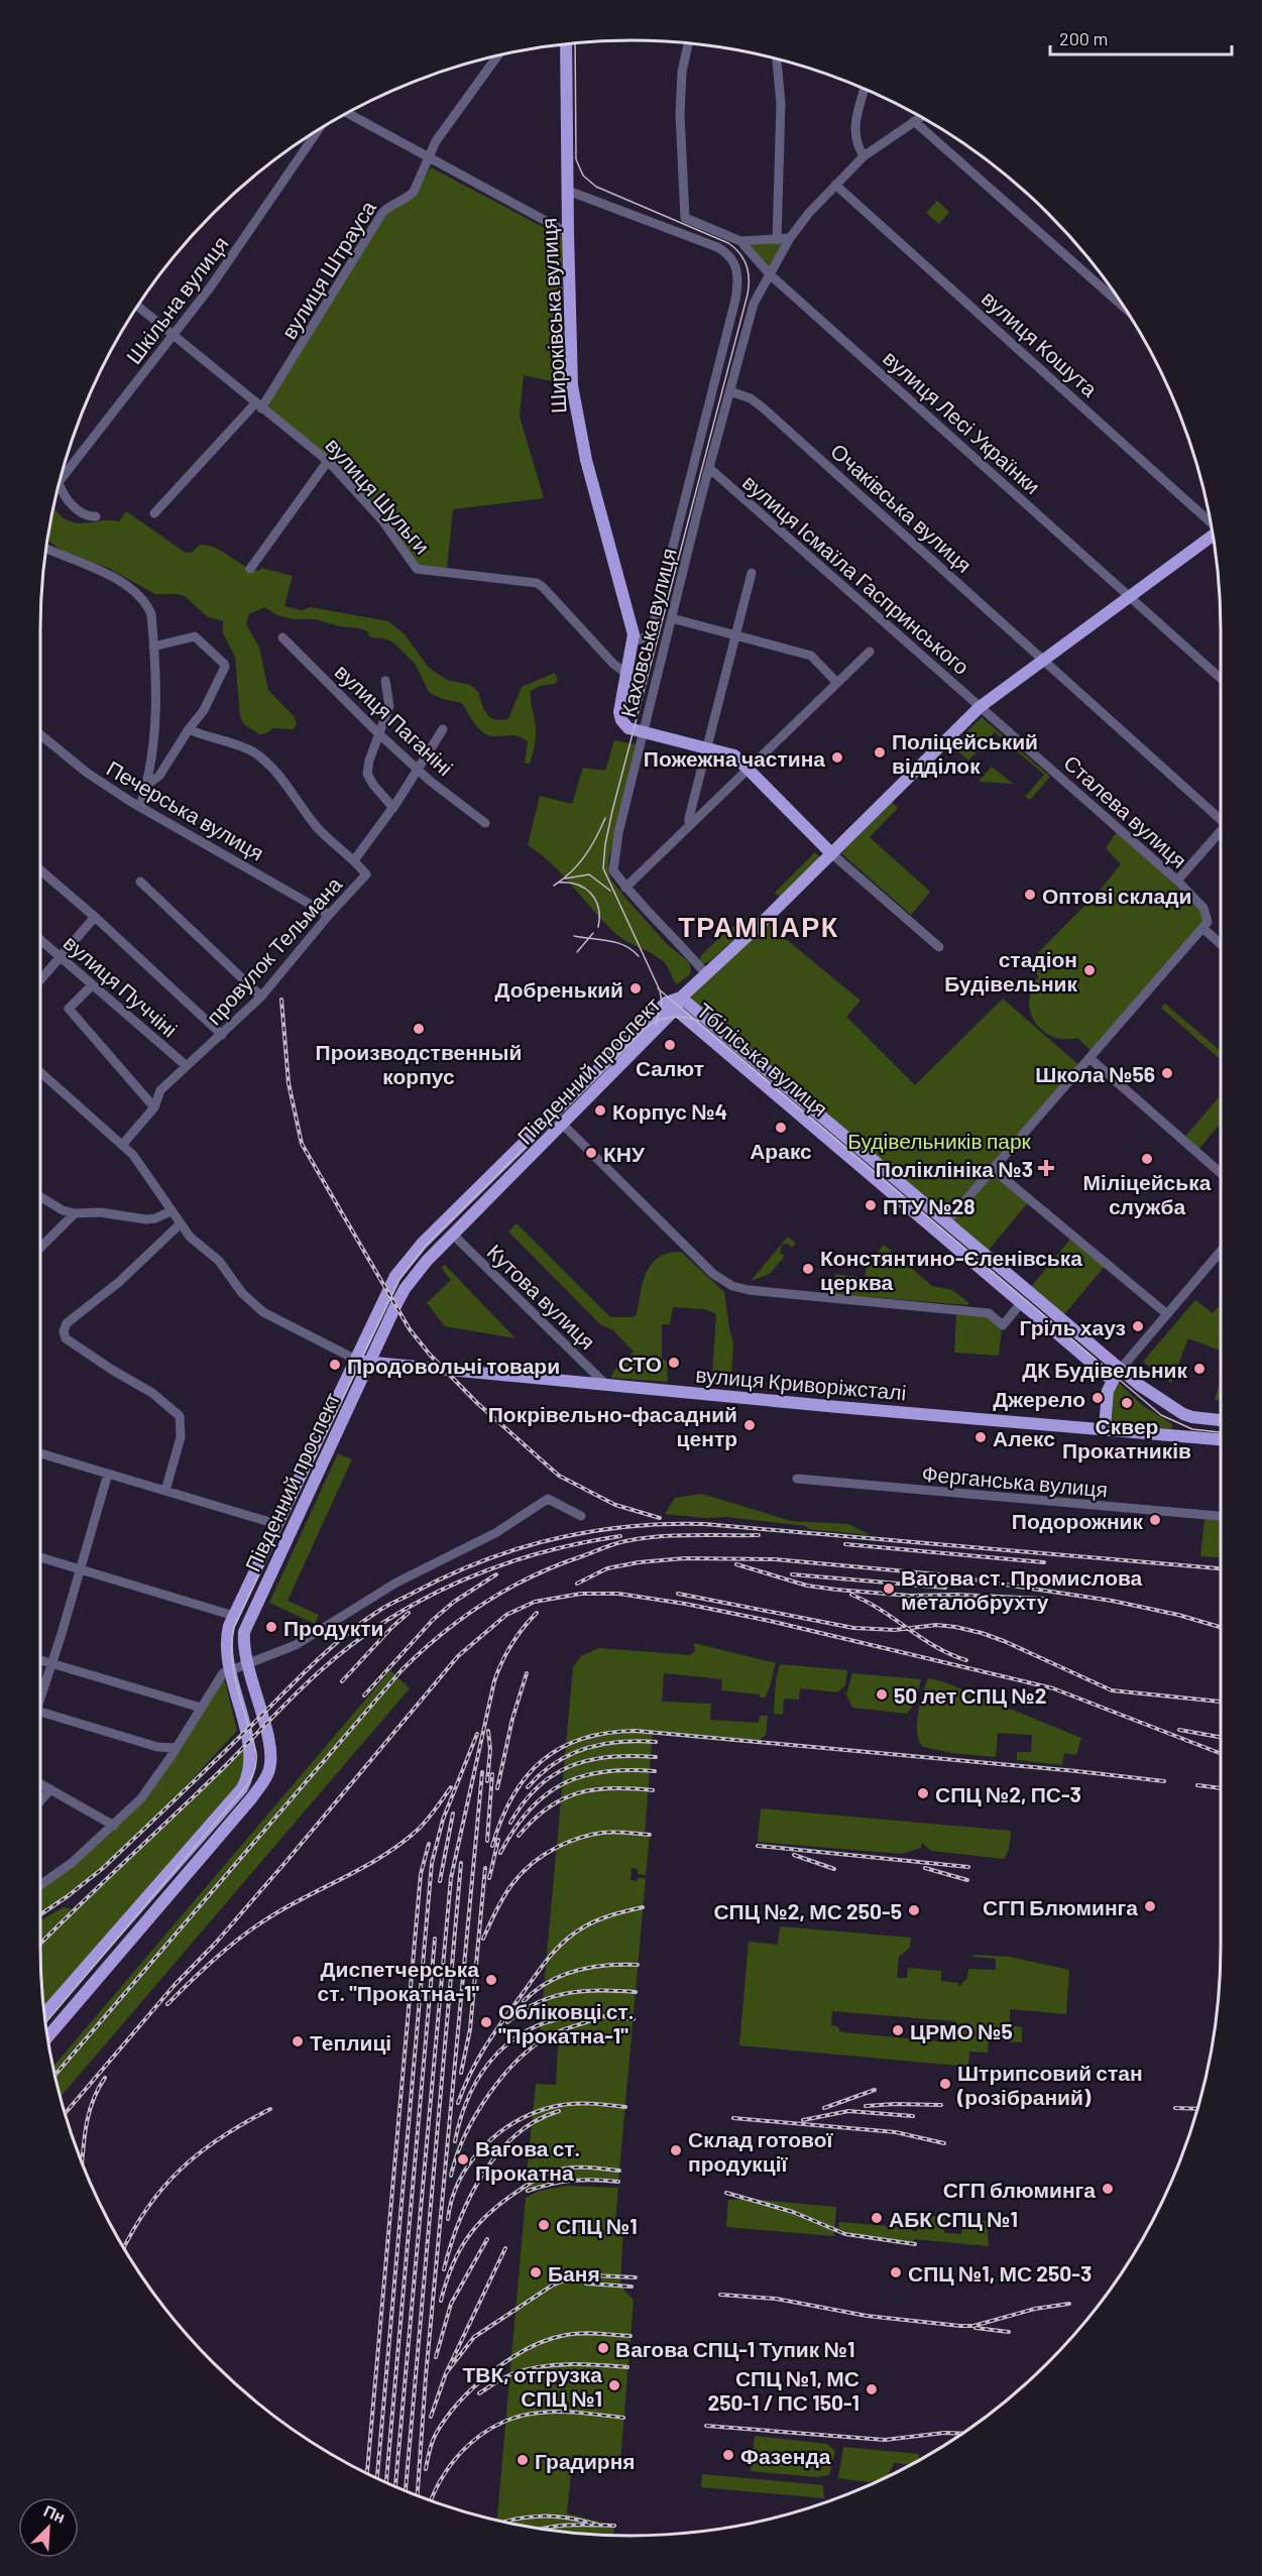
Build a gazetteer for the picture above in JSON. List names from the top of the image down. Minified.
{"streets":{"main road":["Широківська вулиця","Тбіліська вулиця","Південний проспект","вулиця Криворіжсталі"],"street":["вулиця Штрауса","Шкільна вулиця","вулиця Кошута","вулиця Лесі Українки","вулиця Шульги","Очаківська вулиця","вулиця Ісмаїла Гаспринського","Каховська вулиця","вулиця Паганіні","Печерська вулиця","Сталева вулиця","провулок Тельмана","вулиця Пуччіні","Кутова вулиця","Ферганська вулиця"]},"crossings":[["вулиця Штрауса","вулиця Шульги"],["Шкільна вулиця","вулиця Шульги"],["Широківська вулиця","вулиця Шульги"],["Широківська вулиця","Каховська вулиця"],["вулиця Кошута","Каховська вулиця"],["вулиця Лесі Українки","Каховська вулиця"],["Очаківська вулиця","Каховська вулиця"],["вулиця Ісмаїла Гаспринського","Каховська вулиця"],["вулиця Ісмаїла Гаспринського","Сталева вулиця"],["Печерська вулиця","провулок Тельмана"],["провулок Тельмана","вулиця Пуччіні"],["Тбіліська вулиця","Південний проспект"],["Південний проспект","Кутова вулиця"],["Південний проспект","вулиця Криворіжсталі"],["Кутова вулиця","вулиця Криворіжсталі"]],"districts":["ТРАМПАРК"],"parks":["Будівельників парк"],"places":{"other":["Поліцейський відділок","Пожежна частина","Оптові склади","стадіон Будівельник","Добренький","Производственный корпус","Салют","Школа №56","Корпус №4","Аракс","КНУ","Міліцейська служба","ПТУ №28","Констянтино-Єленівська церква","Гріль хауз","СТО","Продовольчі товари","ДК Будівельник","Джерело","Сквер Прокатників","Покрівельно-фасадний центр","Алекс","Подорожник","Вагова ст. Промислова металобрухту","Продукти","50 лет СПЦ №2","СПЦ №2, ПС-3","СГП Блюминга","СПЦ №2, МС 250-5","Диспетчерська ст. \"Прокатна-1\"","Обліковці ст. \"Прокатна-1\"","ЦРМО №5","Теплиці","Штрипсовий стан (розібраний)","Склад готової продукції","Вагова ст. Прокатна","СГП блюминга","АБК СПЦ №1","СПЦ №1","Баня","СПЦ №1, МС 250-3","Вагова СПЦ-1 Тупик №1","ТВК, отгрузка СПЦ №1","СПЦ №1, МС 250-1 / ПС 150-1","Фазенда","Градирня"],"health":["Поліклініка №3"]},"scale_bar":"200 m","north":"top right"}
